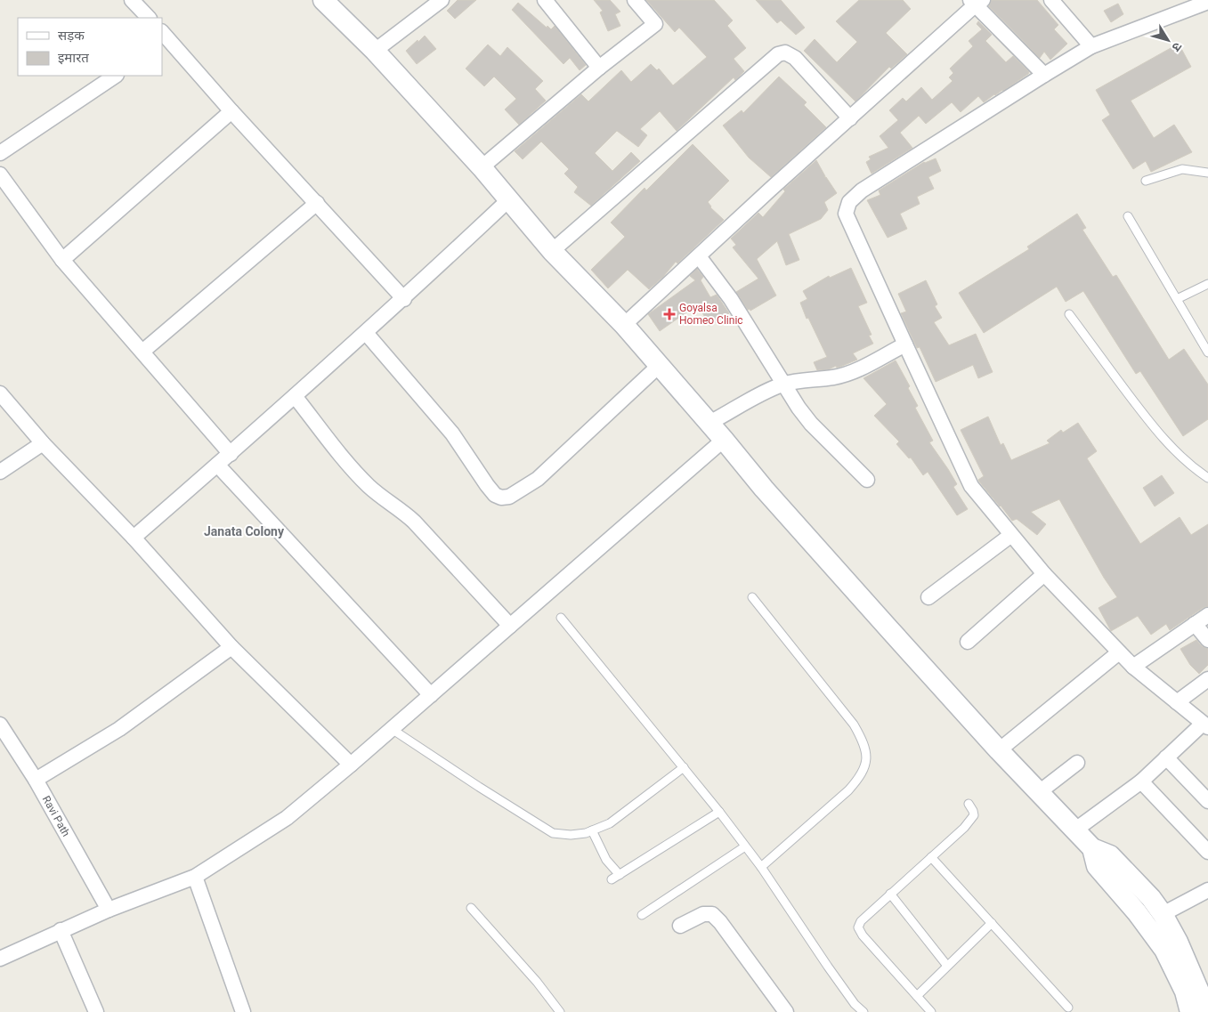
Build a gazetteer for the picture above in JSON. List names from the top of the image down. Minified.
{"streets":{"street":["Ravi Path"]},"districts":["Janata Colony"],"places":{"health":["Goyalsa Homeo Clinic"]},"legend":["सड़क","इमारत"],"north":"bottom right"}
